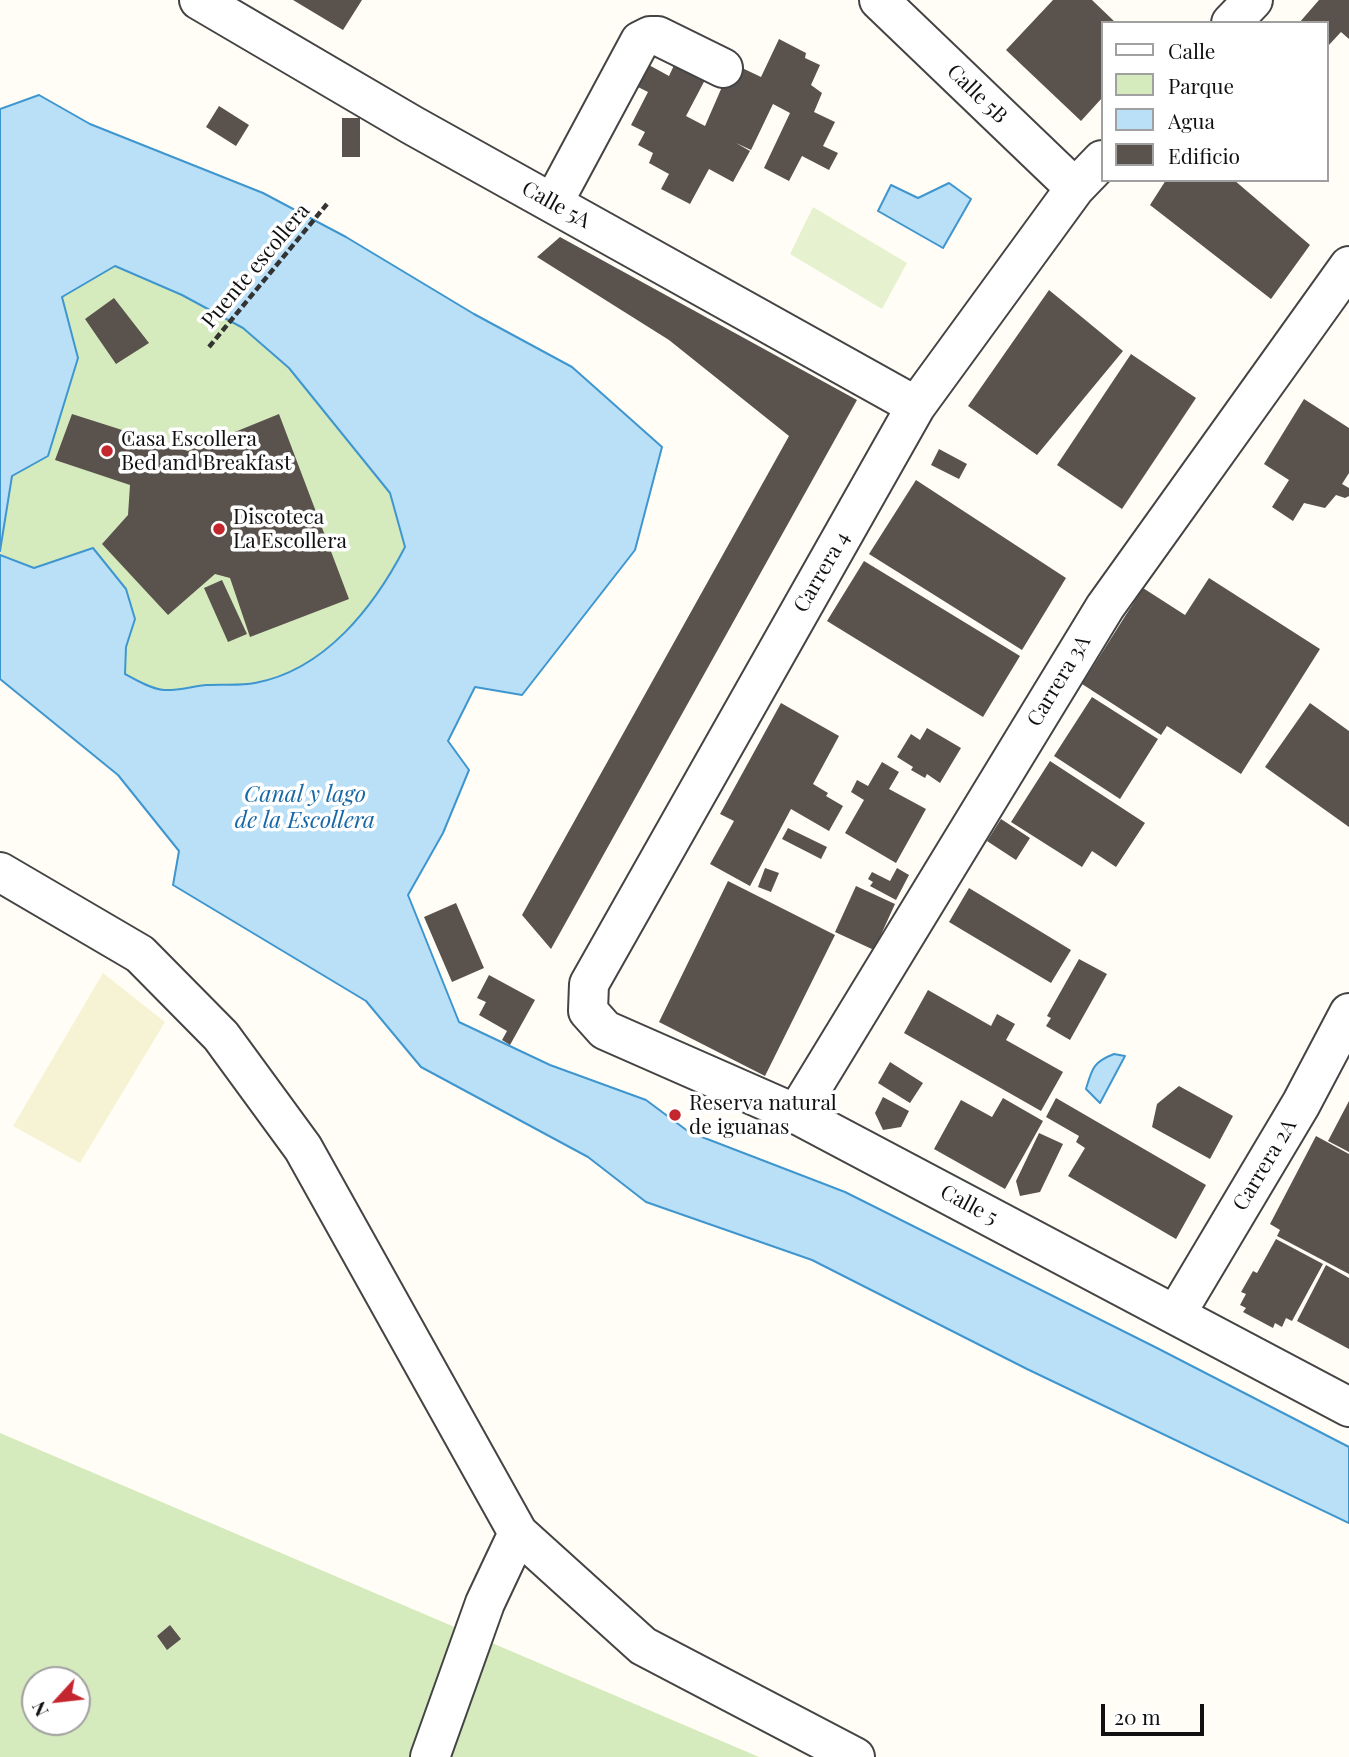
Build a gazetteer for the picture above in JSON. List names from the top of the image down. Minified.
{"streets":{"street":["Calle 5B","Calle 5A","Carrera 4","Carrera 3A","Carrera 2A","Calle 5"],"path":["Puente escollera"]},"crossings":[["Calle 5B","Carrera 4"],["Calle 5A","Carrera 4"],["Carrera 4","Calle 5"],["Carrera 3A","Calle 5"],["Carrera 2A","Calle 5"]],"water":["Canal y lago de la Escollera"],"places":["Casa Escollera Bed and Breakfast","Discoteca La Escollera","Reserva natural de iguanas"],"legend":["Calle","Parque","Agua","Edificio"],"scale_bar":"20 m","north":"bottom left"}
